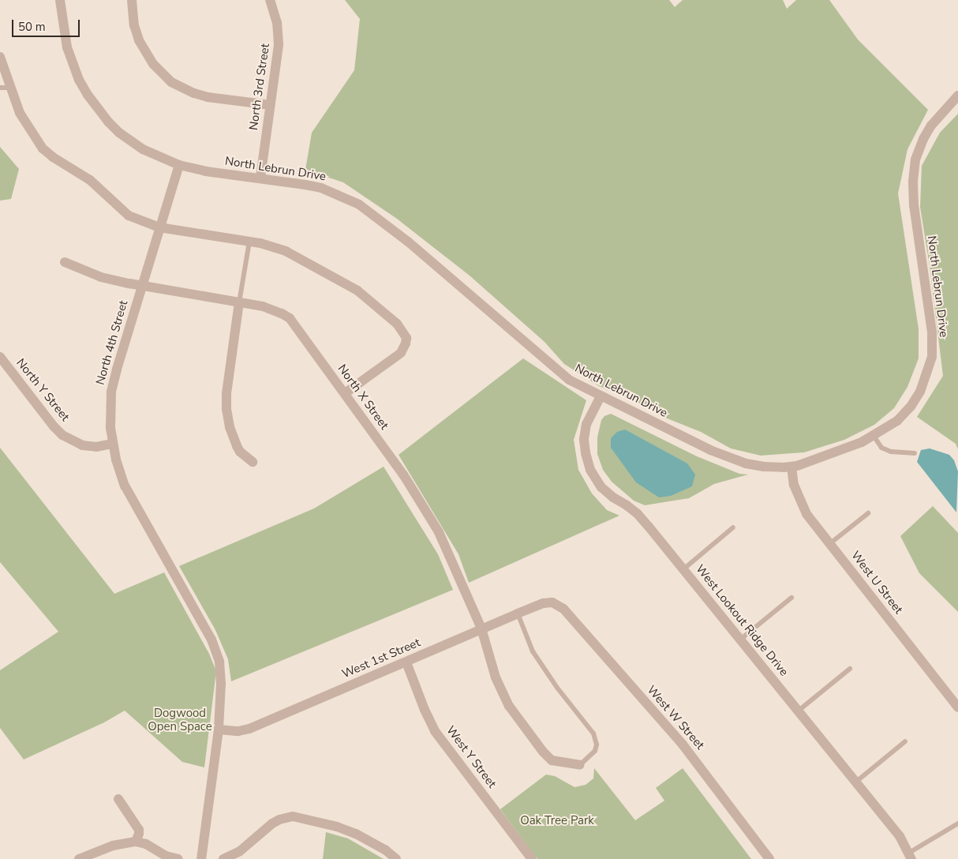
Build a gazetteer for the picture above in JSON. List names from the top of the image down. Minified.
{"streets":{"street":["North 3rd Street","North Lebrun Drive","North 4th Street","North Y Street","North X Street","West U Street","West Lookout Ridge Drive","West 1st Street","West W Street","West Y Street"]},"crossings":[["North 3rd Street","North Lebrun Drive"],["North Lebrun Drive","North 4th Street"],["North Lebrun Drive","West U Street"],["North Lebrun Drive","West Lookout Ridge Drive"],["North 4th Street","North Y Street"],["North 4th Street","North X Street"],["North 4th Street","West 1st Street"],["North X Street","West 1st Street"],["West 1st Street","West W Street"],["West 1st Street","West Y Street"]],"parks":["Dogwood Open Space","Oak Tree Park"],"scale_bar":"50 m"}
